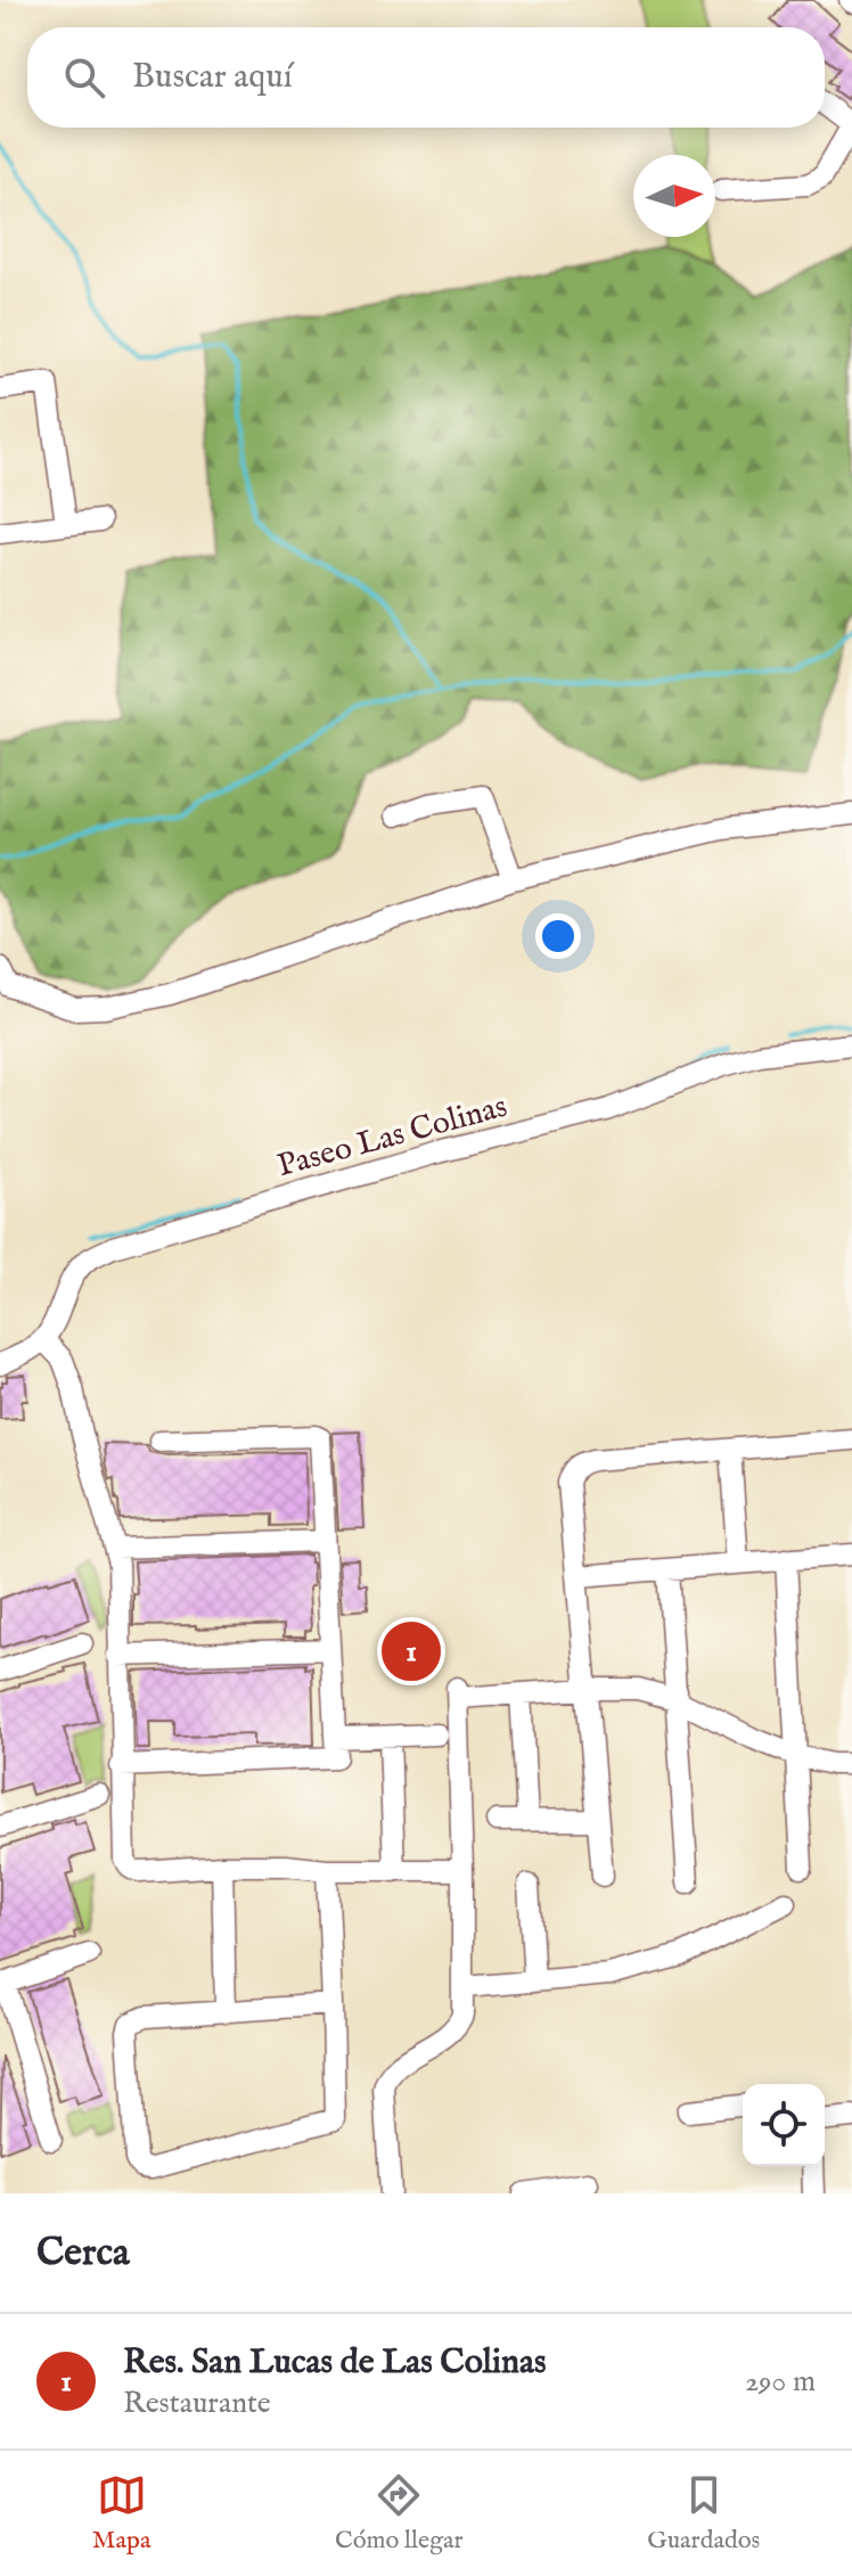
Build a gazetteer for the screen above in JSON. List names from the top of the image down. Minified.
{"streets":{"street":["Paseo Las Colinas"]},"north":"right","page":{"search":"Buscar aquí","pins":"1","heading":"Cerca","list":[{"mark":"1","name":"Res. San Lucas de Las Colinas","note":"Restaurante","value":"290 m"}],"nav":["Mapa","Cómo llegar","Guardados"]}}
